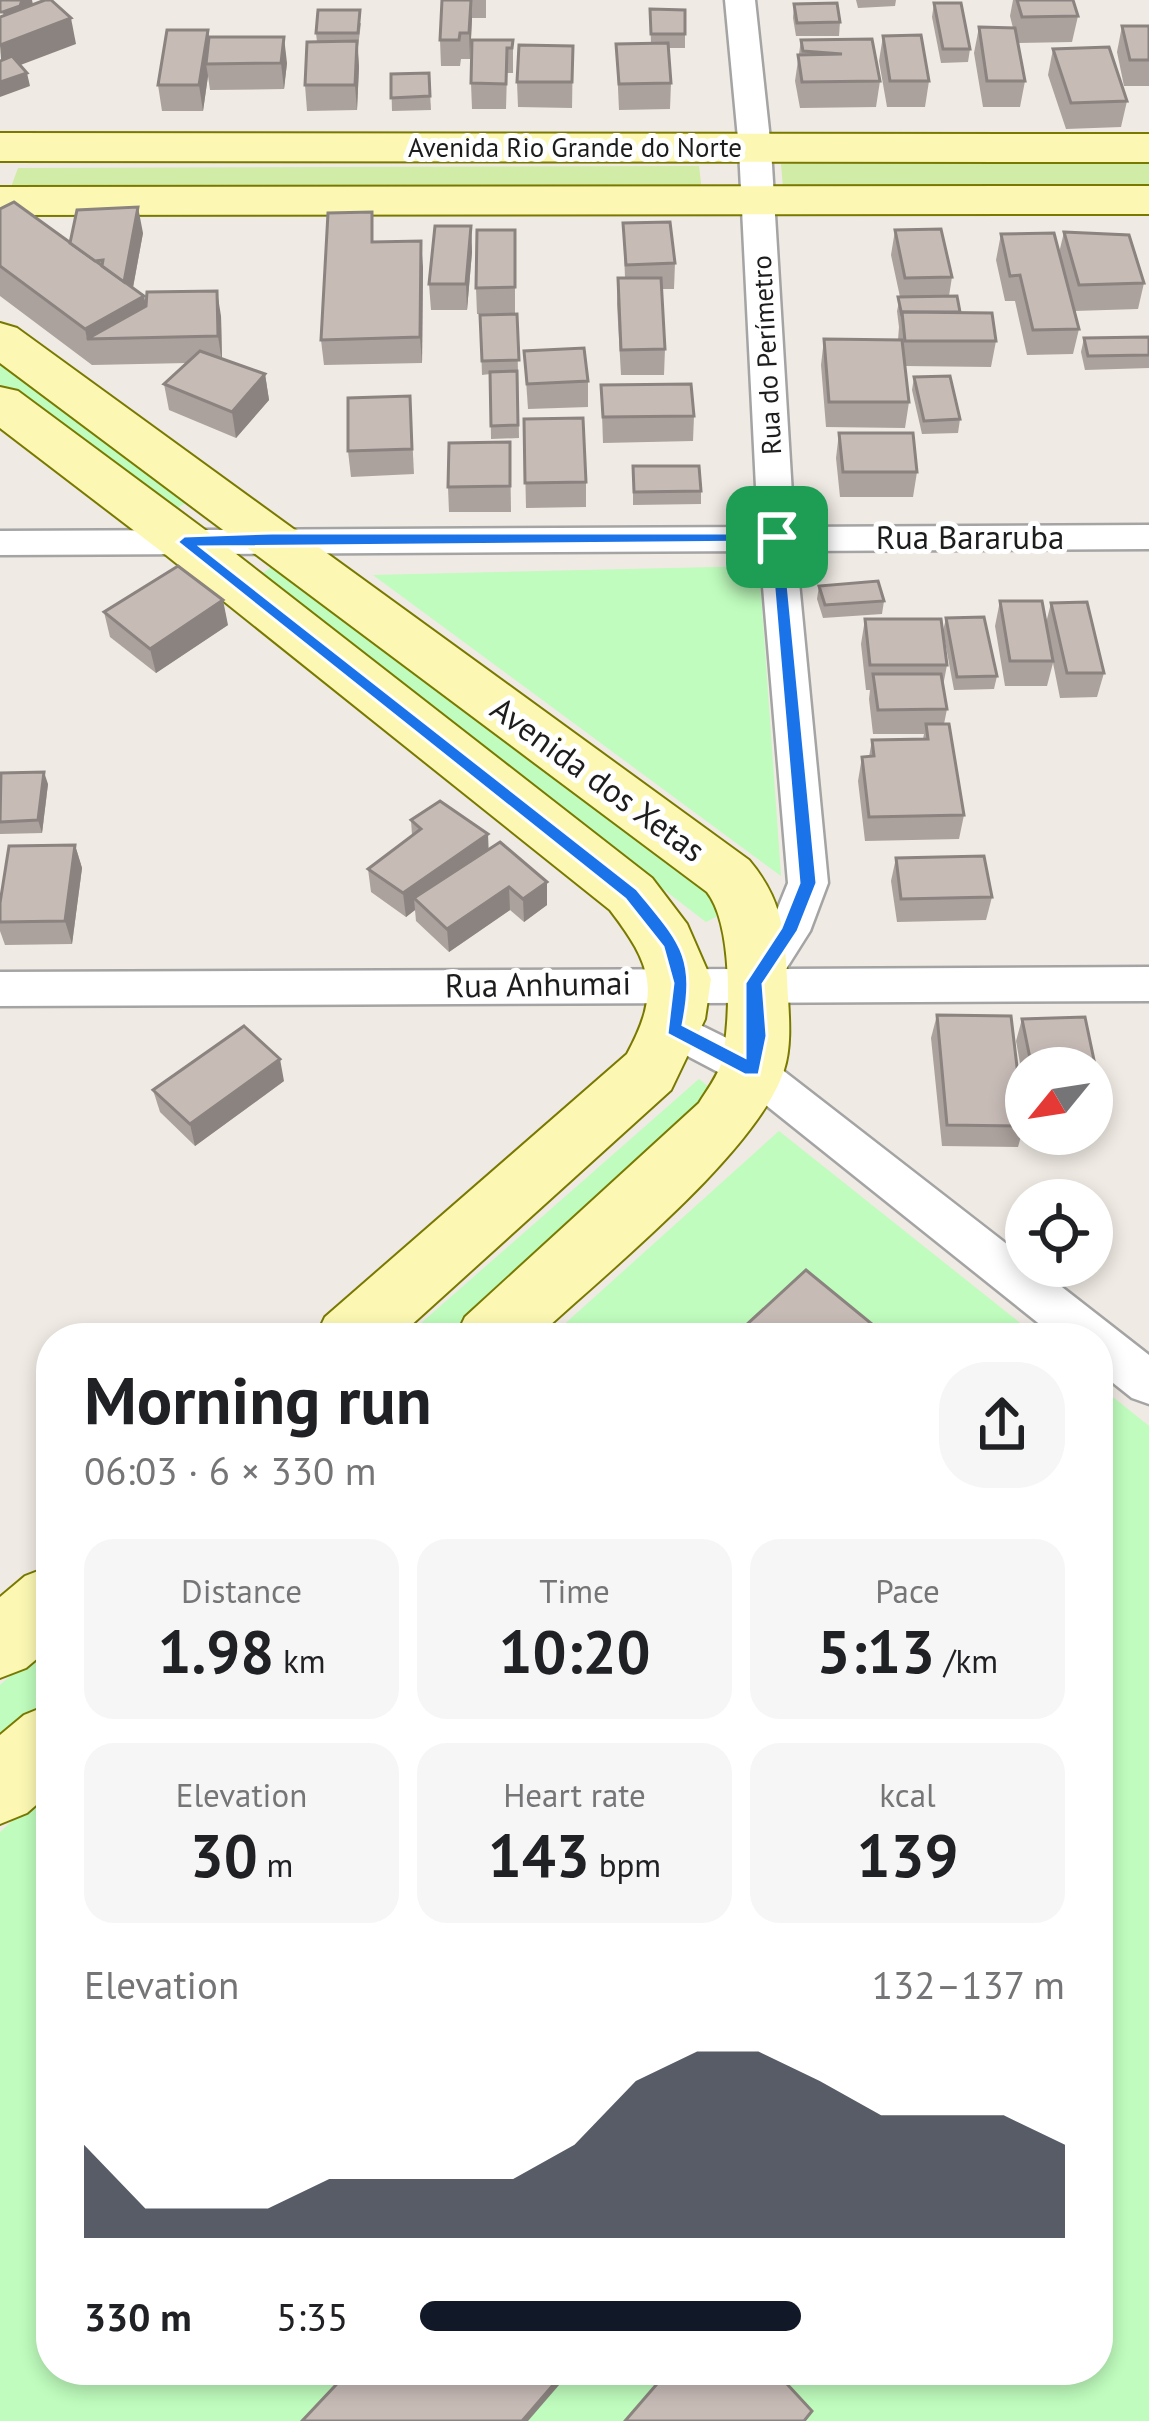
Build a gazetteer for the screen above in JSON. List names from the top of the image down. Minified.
{"streets":{"street":["Avenida Rio Grande do Norte","Rua do Perímetro","Rua Bararuba","Avenida dos Xetas","Rua Anhumai"]},"crossings":[["Avenida Rio Grande do Norte","Rua do Perímetro"],["Rua do Perímetro","Rua Bararuba"],["Rua do Perímetro","Avenida dos Xetas"],["Rua do Perímetro","Rua Anhumai"],["Rua Bararuba","Avenida dos Xetas"],["Avenida dos Xetas","Rua Anhumai"]],"north":"bottom left","page":{"heading":["Morning run","06:03 · 6 × 330 m"],"stats":[["Distance","1.98 km"],["Time","10:20"],["Pace","5:13 /km"],["Elevation","30 m"],["Heart rate","143 bpm"],["kcal","139"]],"chart":["Elevation","132–137 m"],"list":[{"name":"330 m","note":"5:35"}]}}
